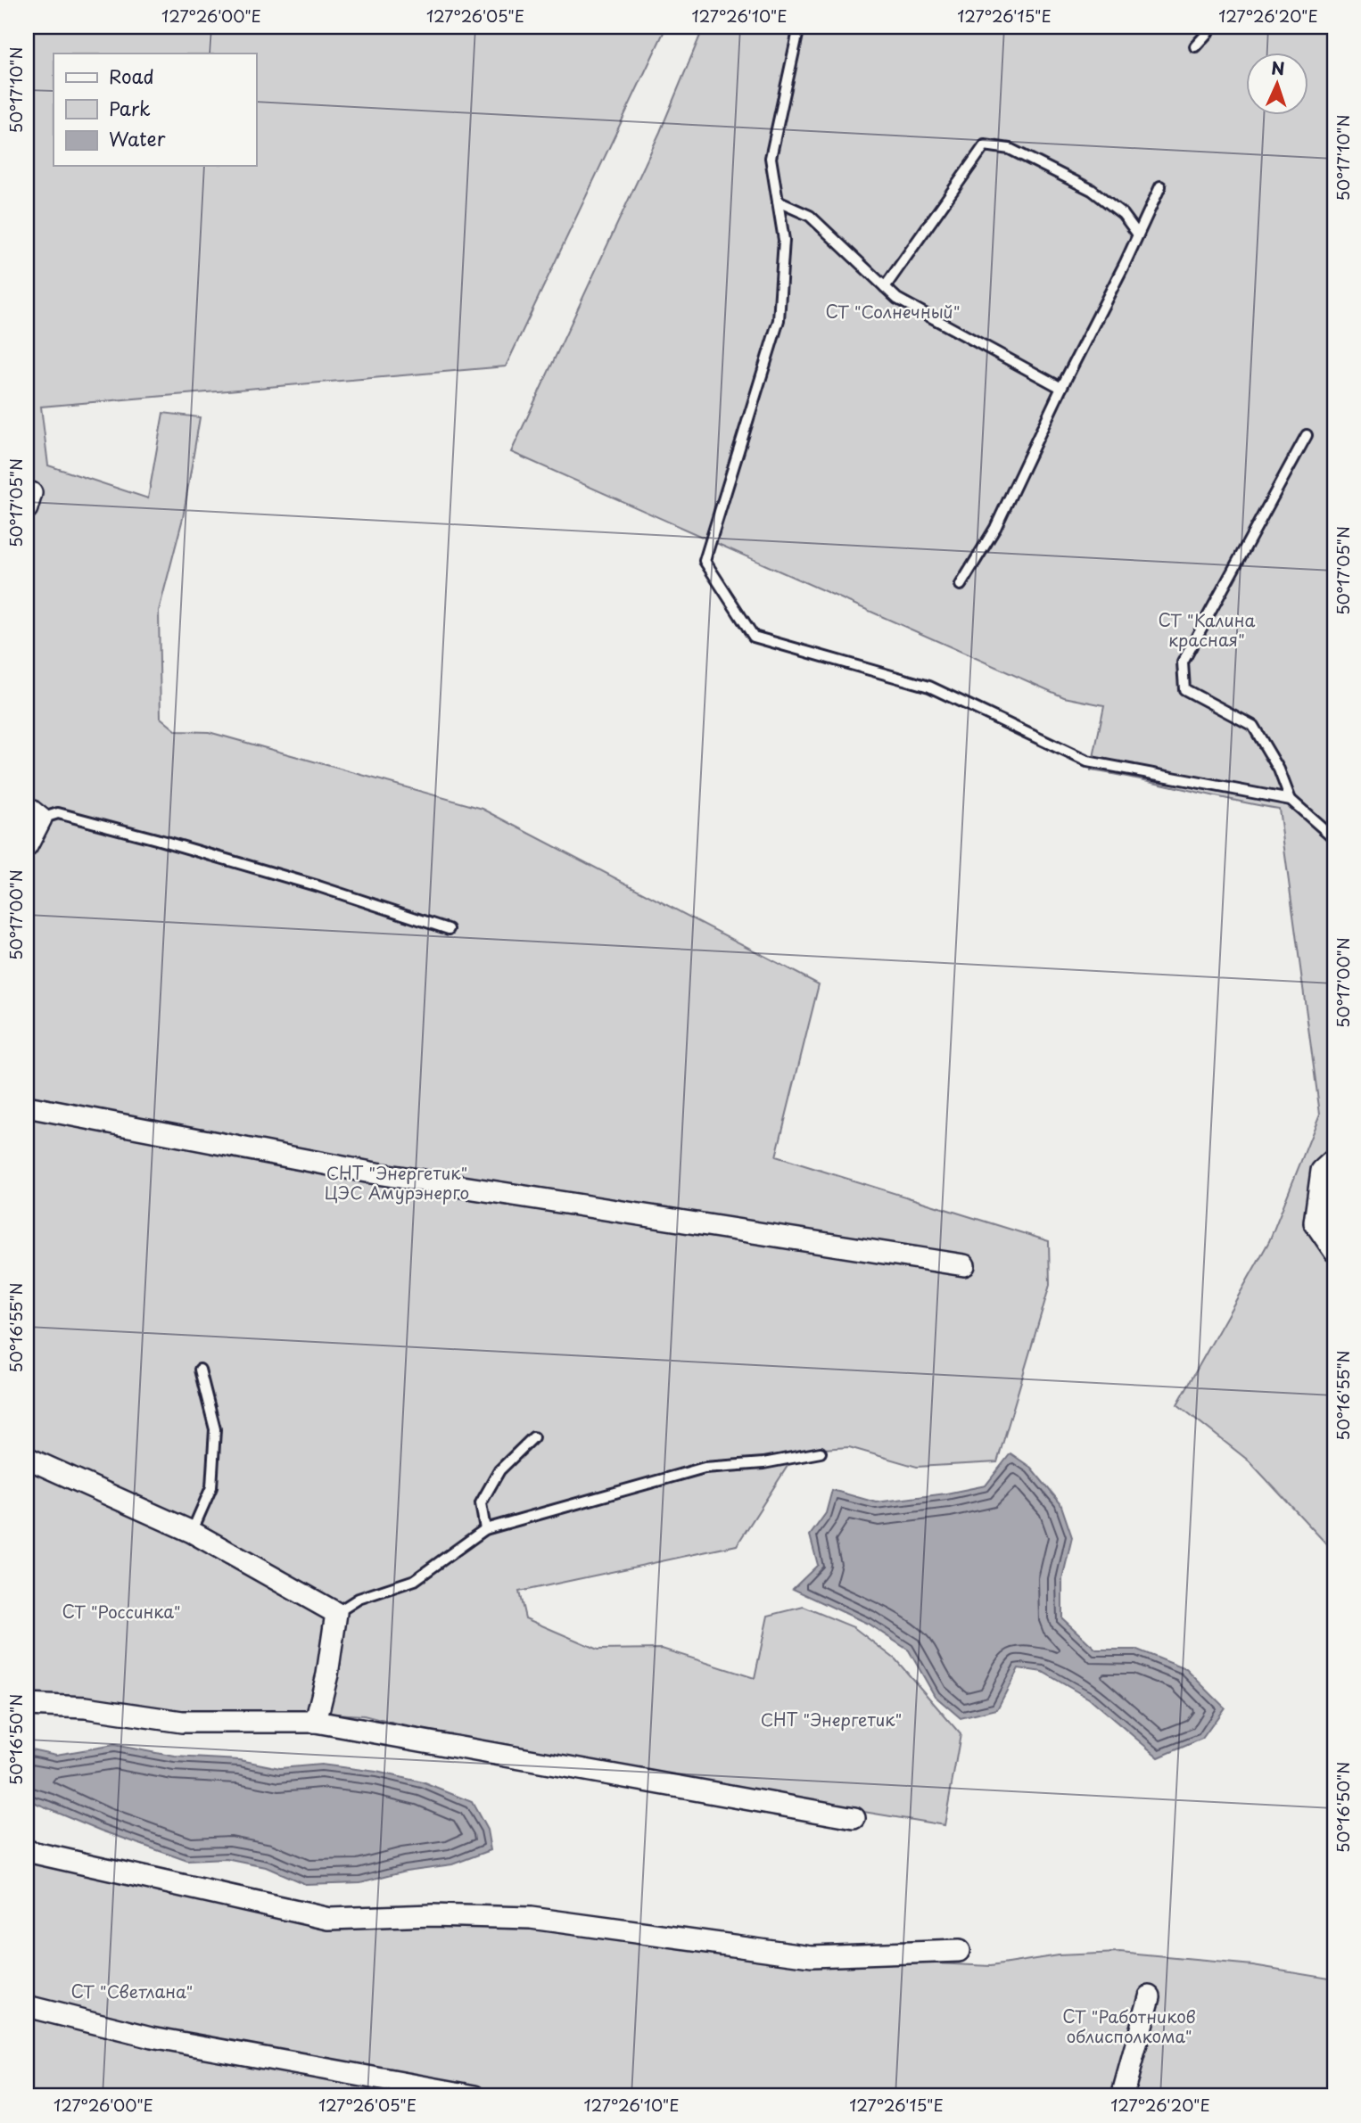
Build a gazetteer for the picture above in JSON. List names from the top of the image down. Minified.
{"parks":["СТ \"Солнечный\"","СТ \"Калина красная\"","СНТ \"Энергетик\" ЦЭС Амурэнерго","СТ \"Россинка\"","СНТ \"Энергетик\"","СТ \"Светлана\"","СТ \"Работников облисполкома\""],"legend":["Road","Park","Water"],"north":"top","coordinates":["127°26'00\"E","127°26'05\"E","127°26'10\"E","127°26'15\"E","127°26'20\"E","50°17'10\"N","50°17'05\"N","50°17'00\"N","50°16'55\"N","50°16'50\"N"]}
